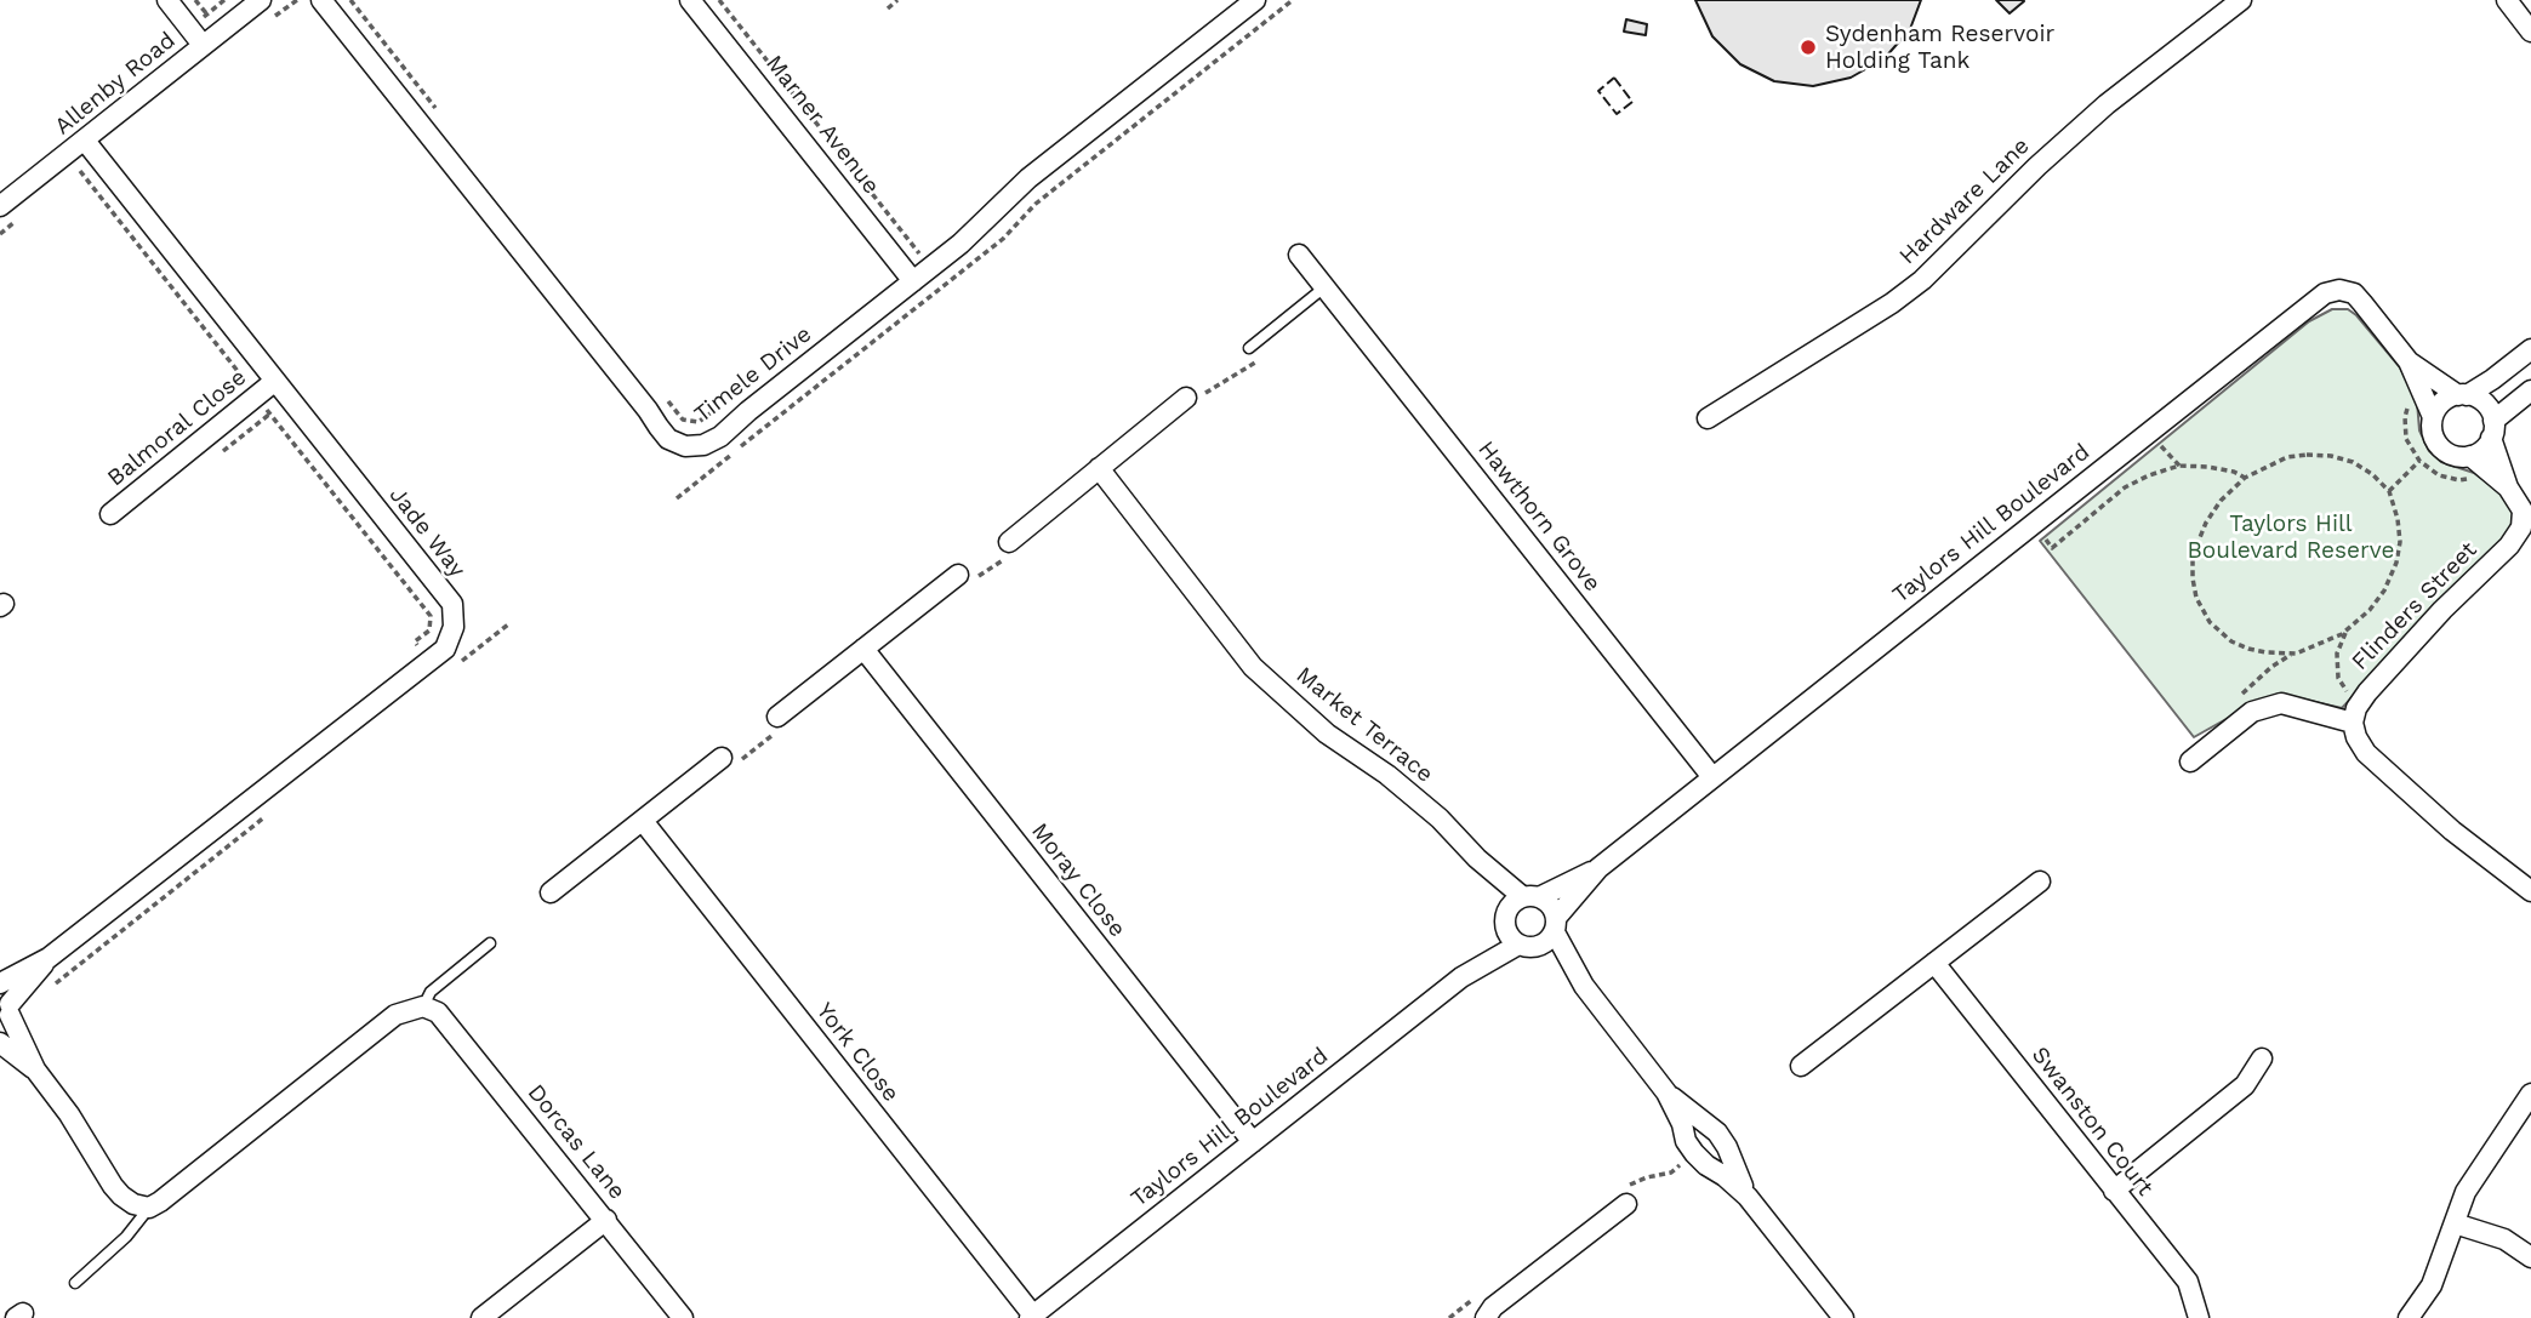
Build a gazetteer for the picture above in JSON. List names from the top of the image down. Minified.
{"streets":{"street":["Allenby Road","Marner Avenue","Hardware Lane","Timele Drive","Balmoral Close","Hawthorn Grove","Taylors Hill Boulevard","Jade Way","Flinders Street","Market Terrace","Moray Close","York Close","Swanston Court","Dorcas Lane"]},"crossings":[["Allenby Road","Jade Way"],["Marner Avenue","Timele Drive"],["Balmoral Close","Jade Way"],["Hawthorn Grove","Taylors Hill Boulevard"],["Taylors Hill Boulevard","Flinders Street"],["Taylors Hill Boulevard","Market Terrace"],["Taylors Hill Boulevard","Moray Close"],["Taylors Hill Boulevard","York Close"]],"parks":["Taylors Hill Boulevard Reserve"],"places":["Sydenham Reservoir Holding Tank"]}
